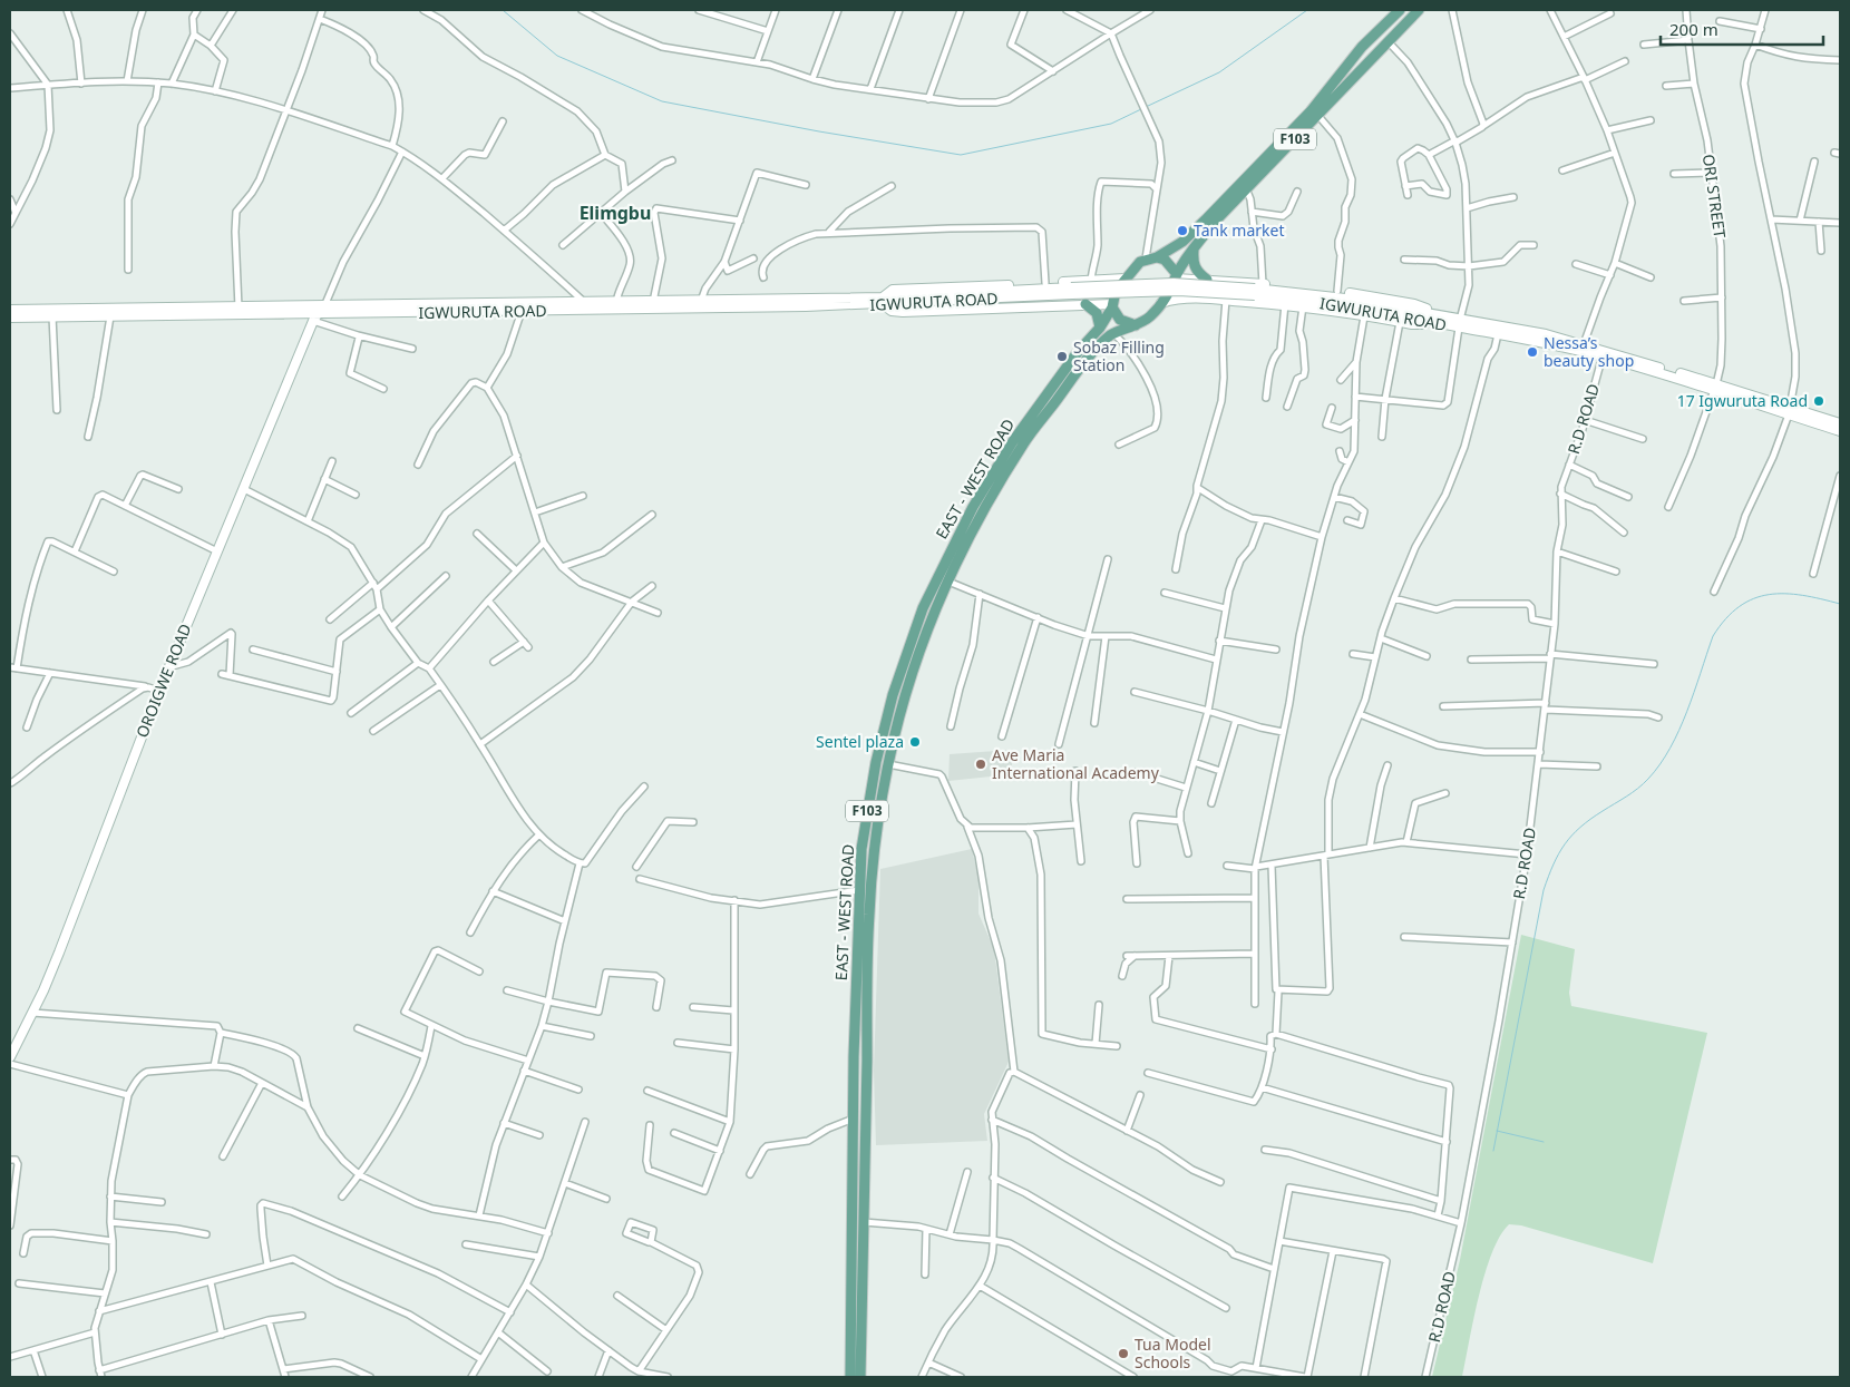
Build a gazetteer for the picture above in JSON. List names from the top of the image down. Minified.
{"streets":{"main road":["F103","IGWURUTA ROAD","EAST - WEST ROAD","OROIGWE ROAD"],"street":["ORI STREET","R.D ROAD"]},"crossings":[["ORI STREET","IGWURUTA ROAD"],["IGWURUTA ROAD","R.D ROAD"],["IGWURUTA ROAD","OROIGWE ROAD"]],"districts":["Elimgbu"],"places":["Tank market","Nessa’s beauty shop","Sobaz Filling Station","17 Igwuruta Road","Sentel plaza","Ave Maria International Academy","Tua Model Schools"],"scale_bar":"200 m"}
